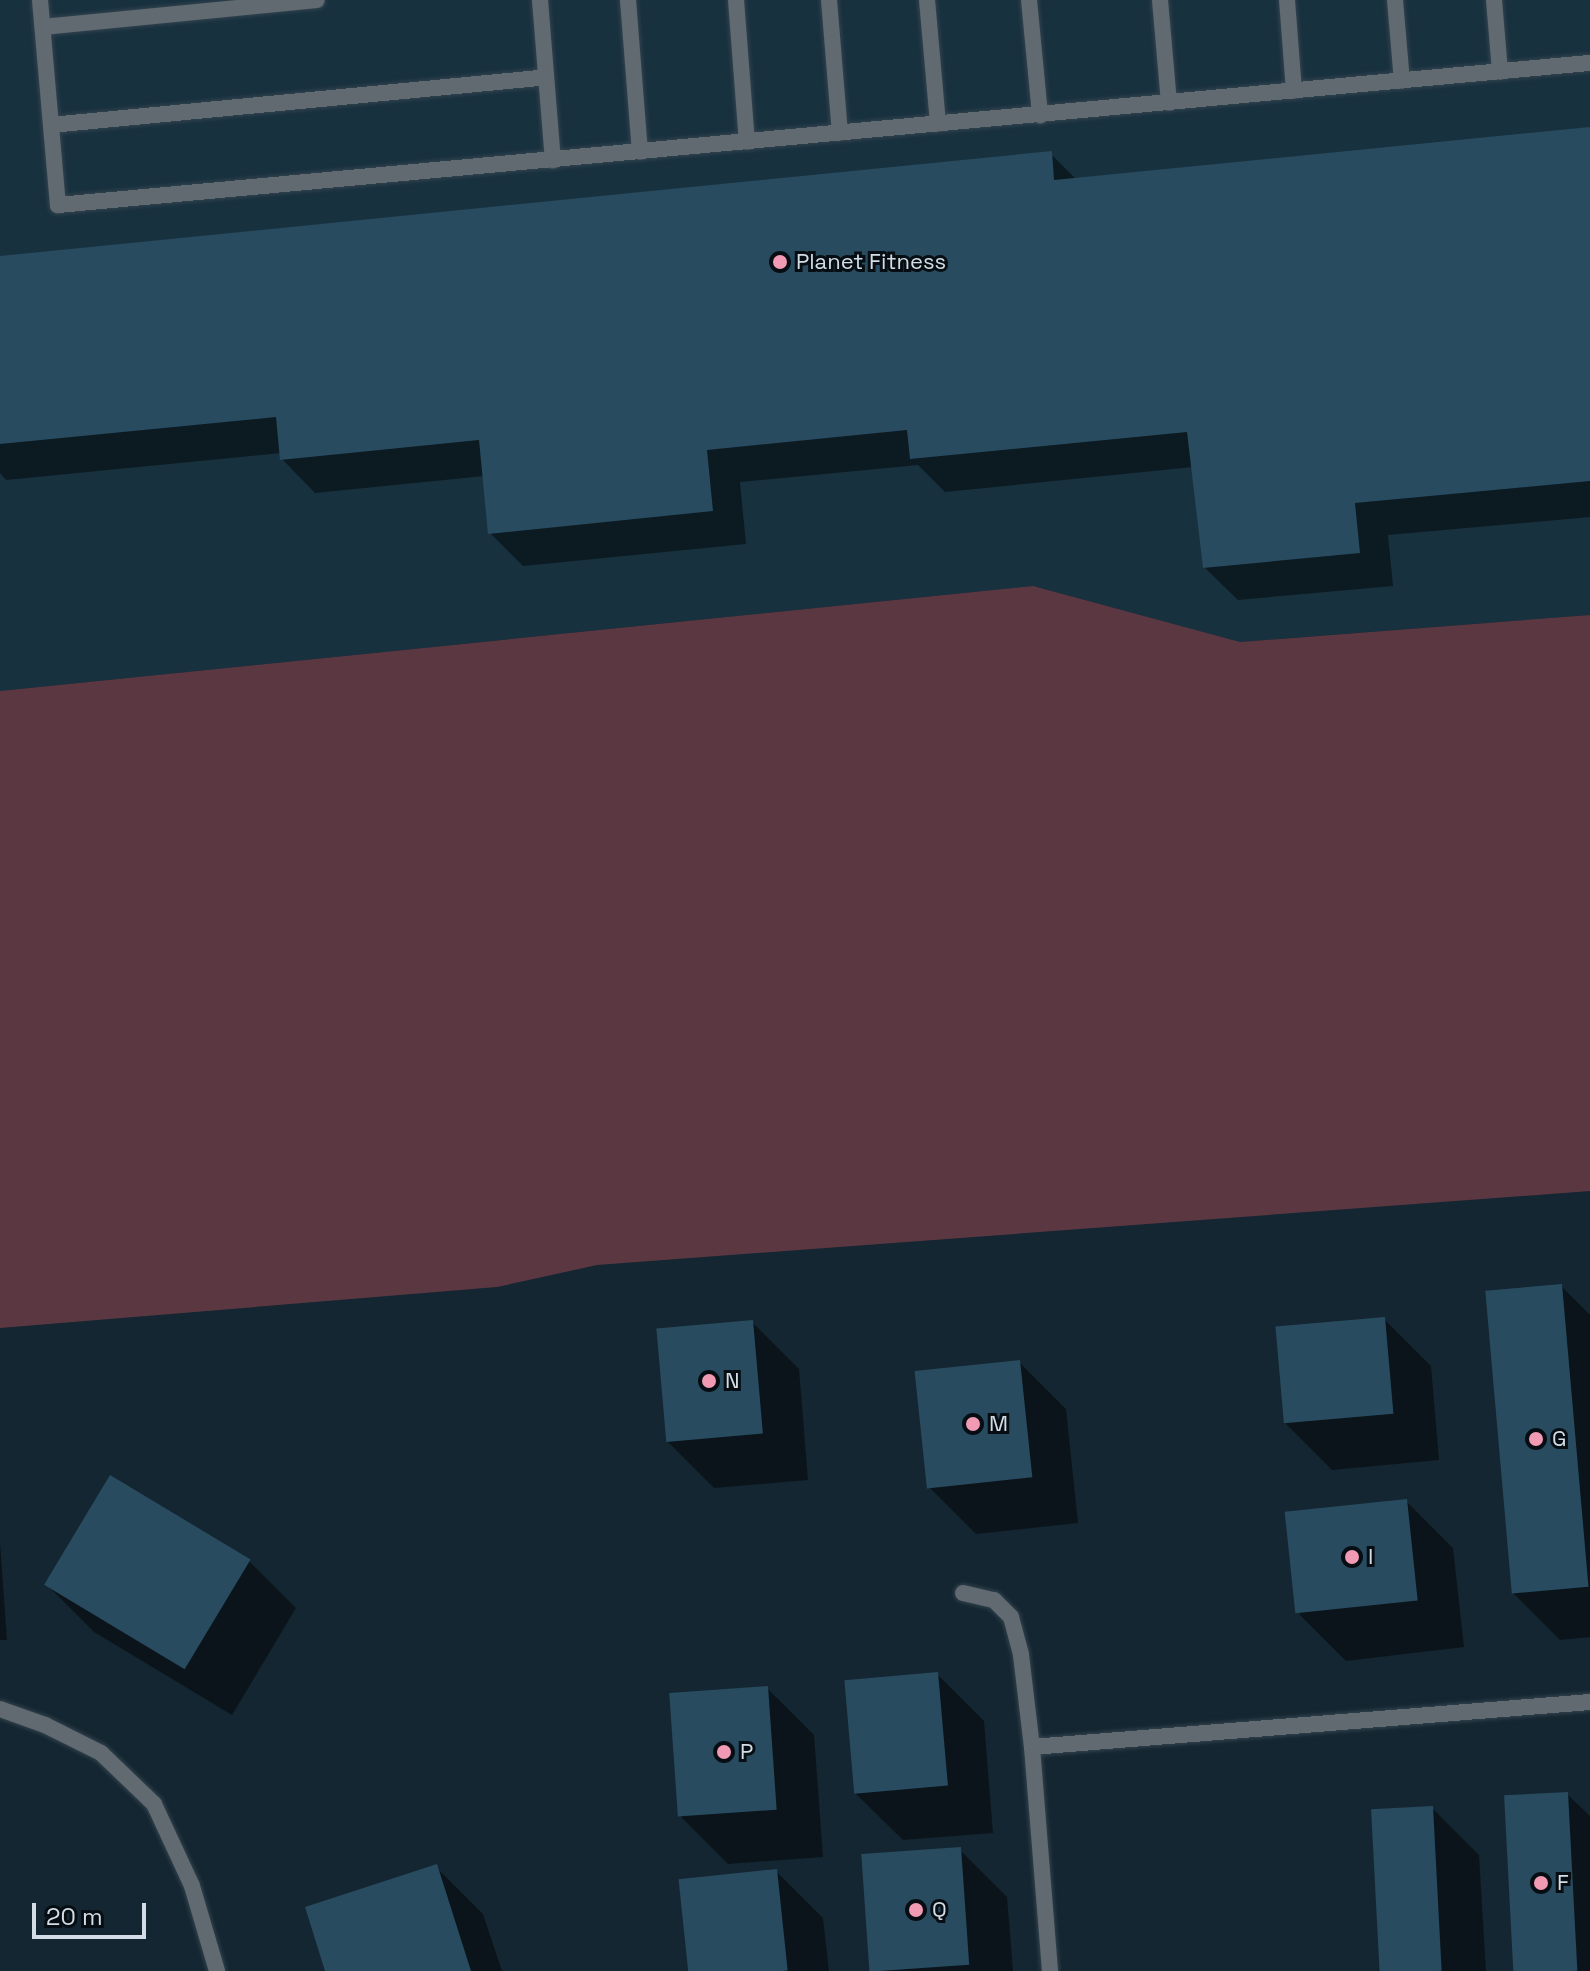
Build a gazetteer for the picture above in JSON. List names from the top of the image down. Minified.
{"places":["Planet Fitness","N","M","G","I","P","F","Q"],"scale_bar":"20 m"}
